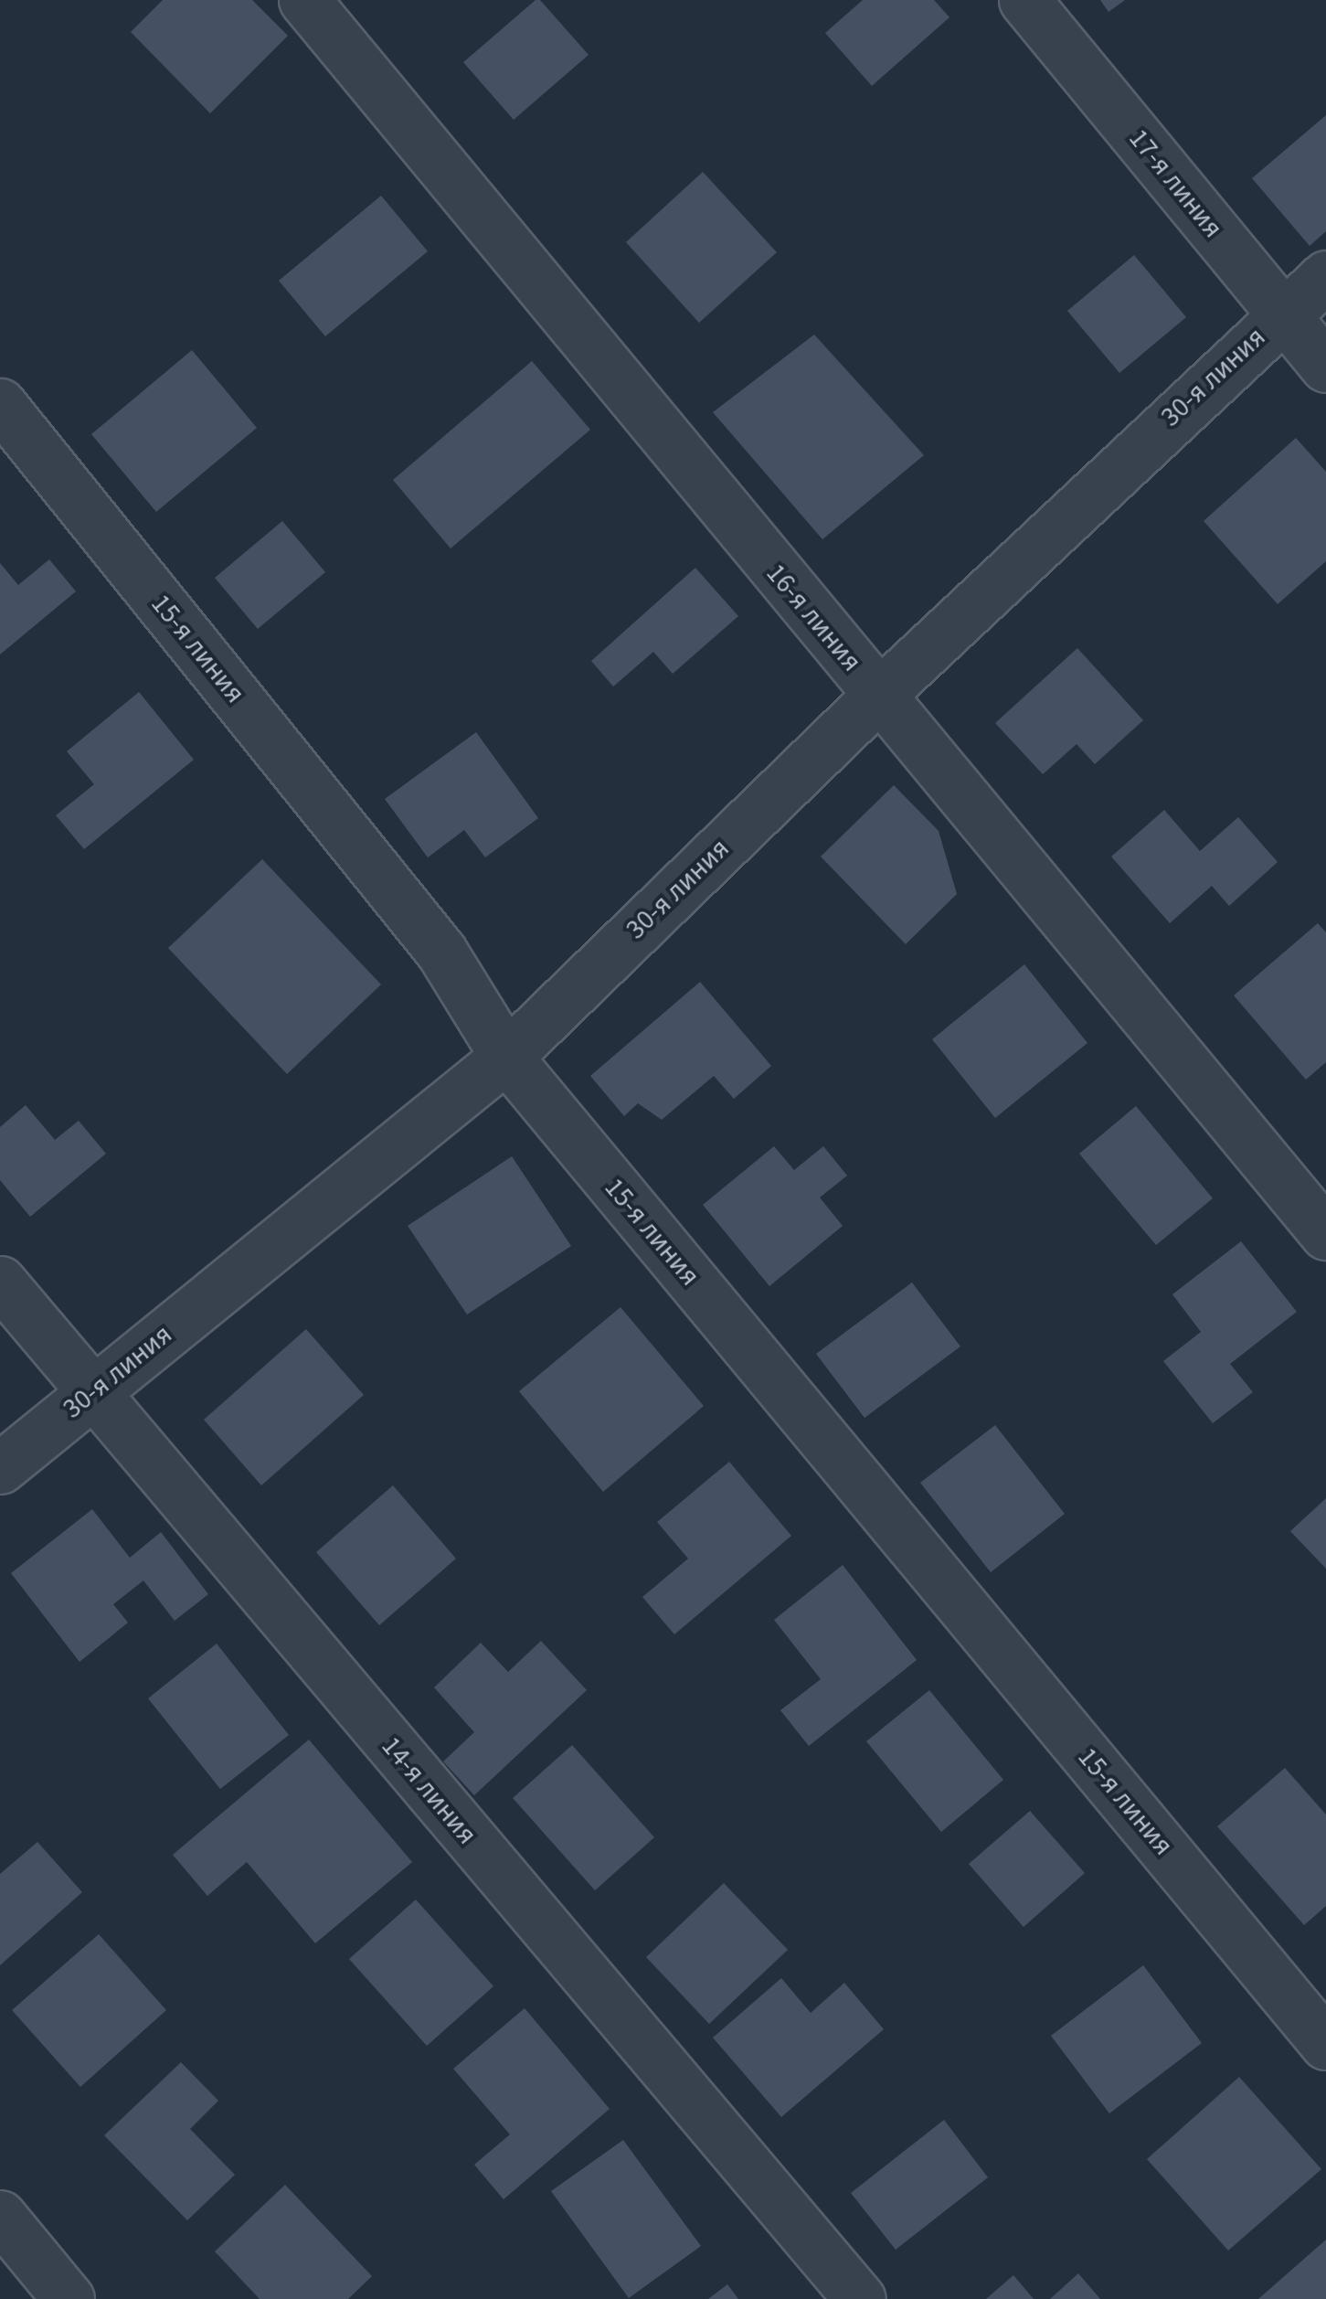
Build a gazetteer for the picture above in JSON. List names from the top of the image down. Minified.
{"streets":{"street":["17-я линия","30-я линия","16-я линия","15-я линия","14-я линия"]},"crossings":[["17-я линия","30-я линия"],["30-я линия","16-я линия"],["30-я линия","15-я линия"],["30-я линия","14-я линия"]]}
